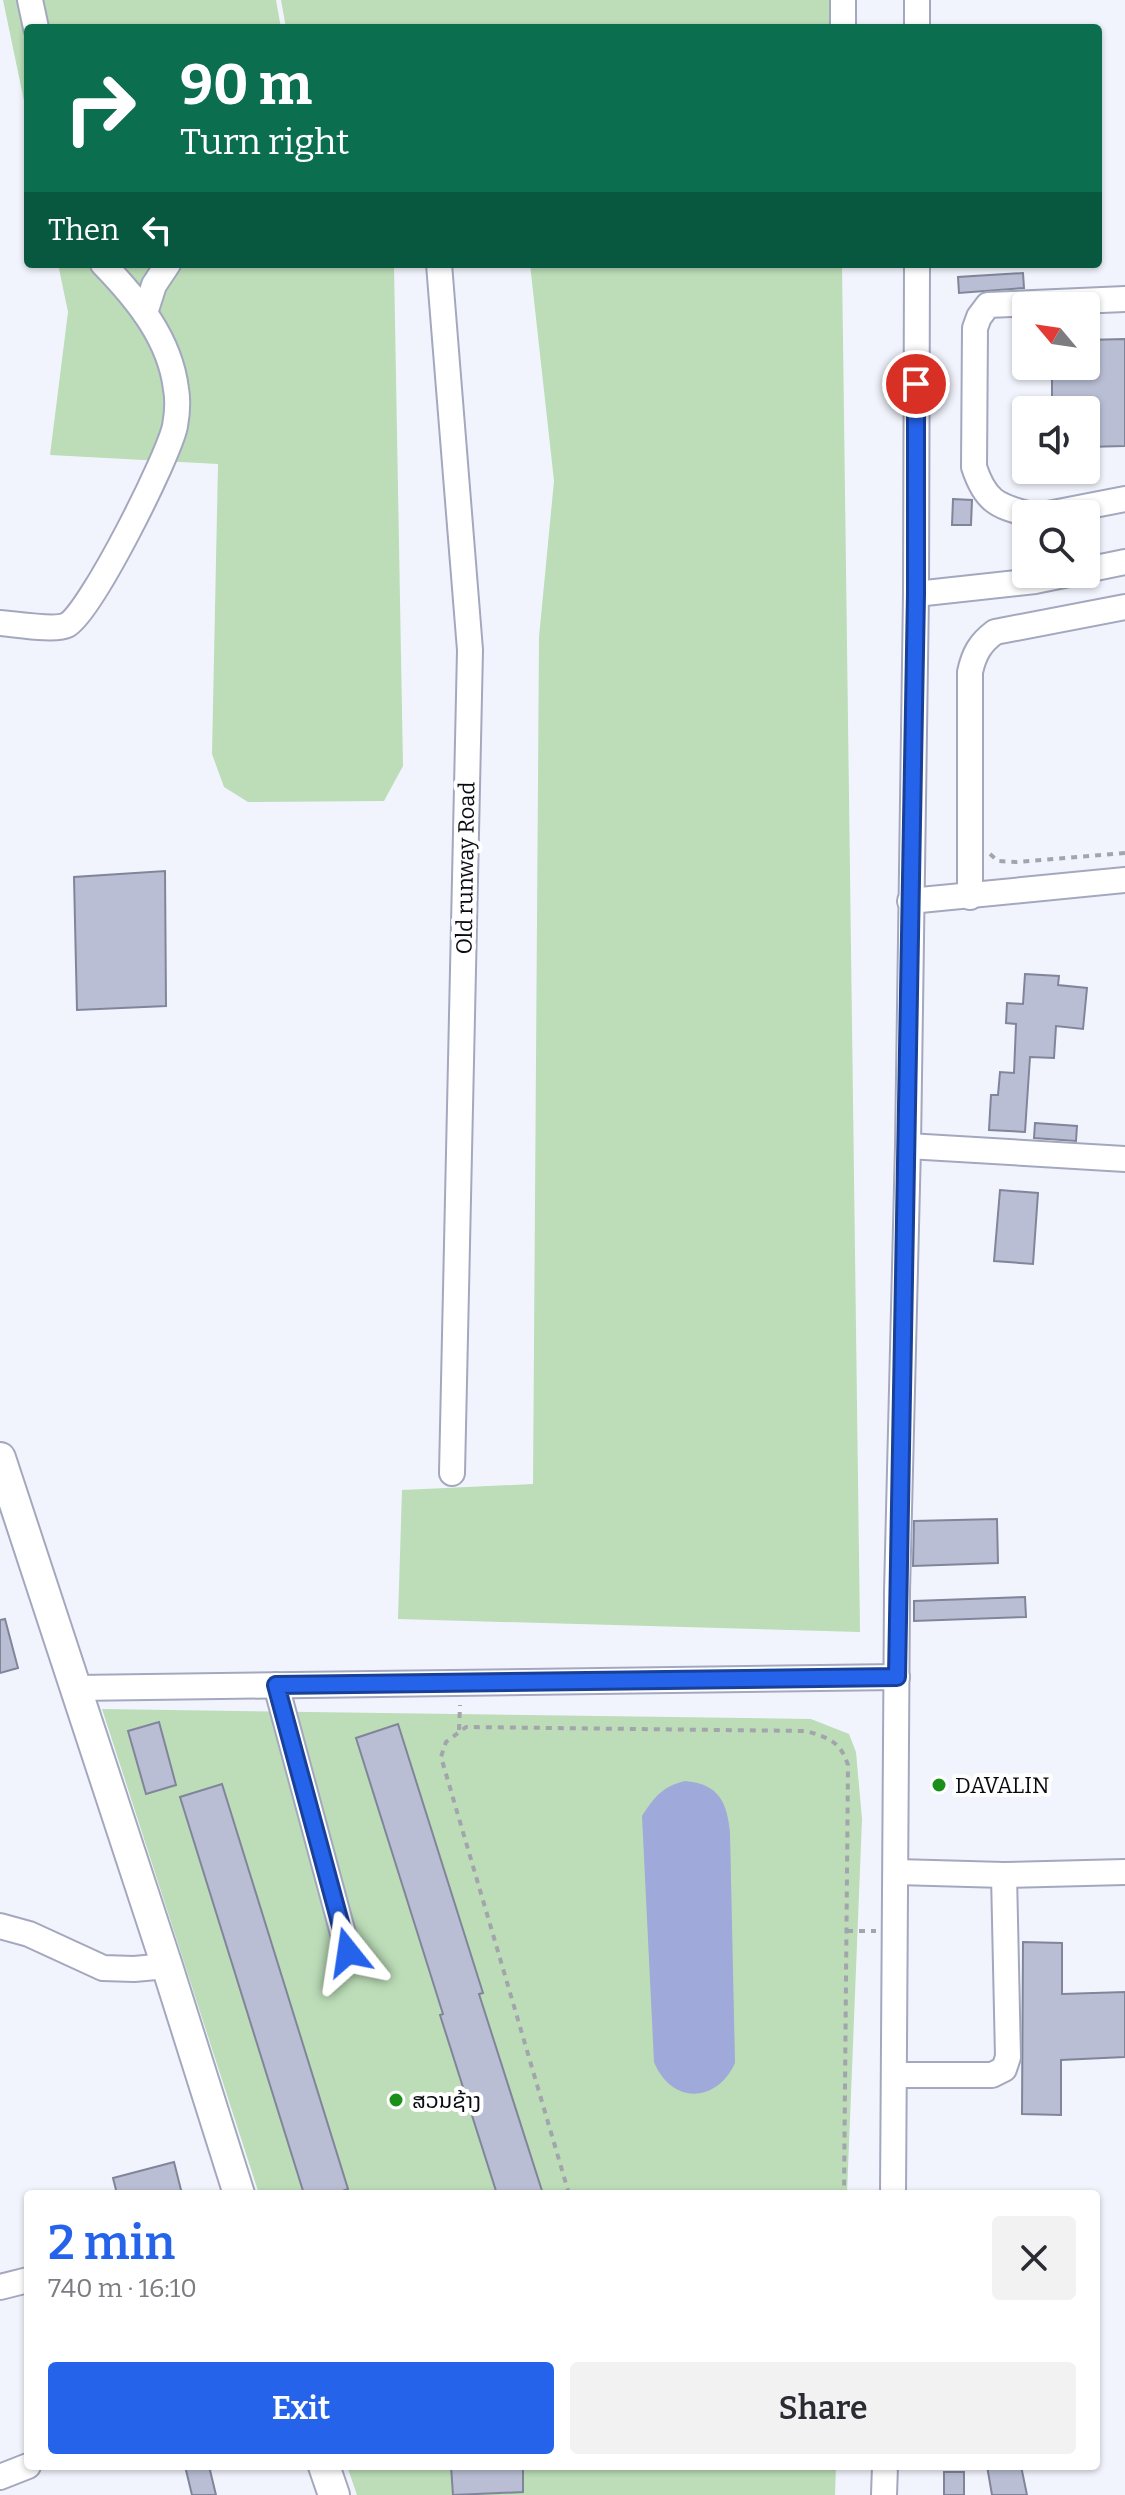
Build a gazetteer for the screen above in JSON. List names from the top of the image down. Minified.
{"streets":{"street":["Old runway Road"]},"places":["DAVALIN","ສວນຊ້າງ"],"north":"top left","page":{"turn":["90 m","Turn right"],"then":"Then","heading":["2 min","740 m · 16:10"],"buttons":["Exit","Share"]}}
